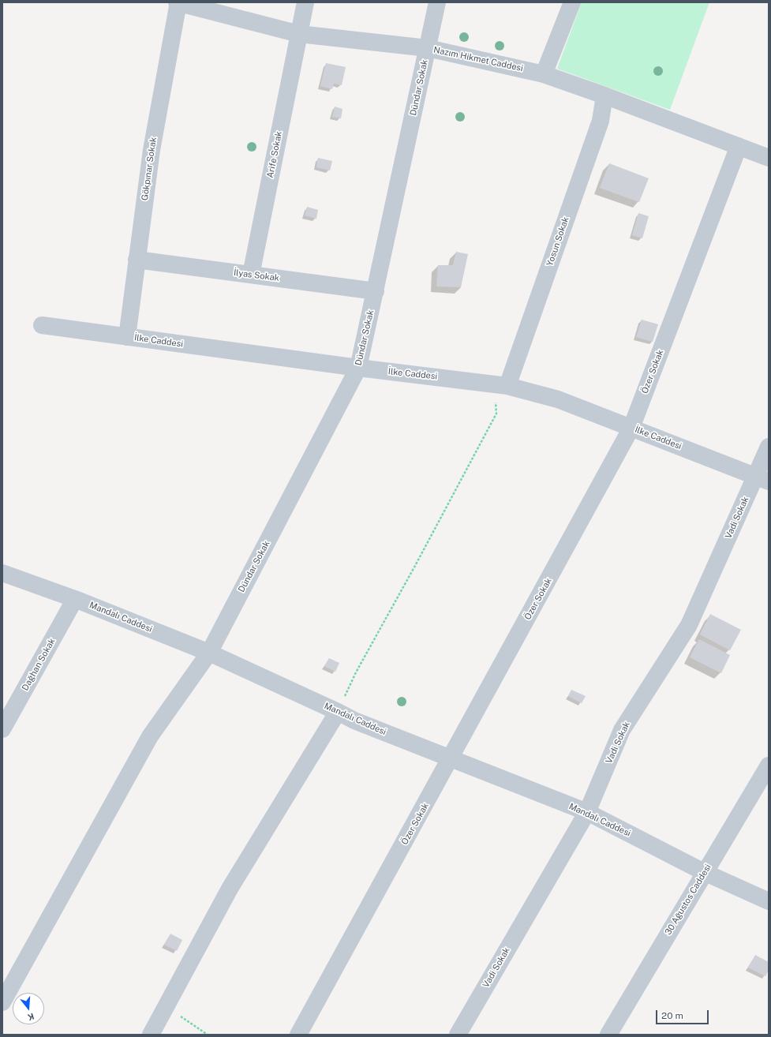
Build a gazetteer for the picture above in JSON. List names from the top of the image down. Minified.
{"streets":{"street":["Nazım Hikmet Caddesi","Dündar Sokak","Arife Sokak","Gökpınar Sokak","Yosun Sokak","İlyas Sokak","İlke Caddesi","Özer Sokak","Vadi Sokak","Mandalı Caddesi","Dağhan Sokak","30 Ağustos Caddesi"]},"crossings":[["Nazım Hikmet Caddesi","Dündar Sokak"],["Nazım Hikmet Caddesi","Arife Sokak"],["Nazım Hikmet Caddesi","Gökpınar Sokak"],["Nazım Hikmet Caddesi","Yosun Sokak"],["Nazım Hikmet Caddesi","Özer Sokak"],["Dündar Sokak","İlyas Sokak"],["Dündar Sokak","İlke Caddesi"],["Dündar Sokak","Mandalı Caddesi"],["Arife Sokak","İlyas Sokak"],["Gökpınar Sokak","İlyas Sokak"],["Gökpınar Sokak","İlke Caddesi"],["Yosun Sokak","İlke Caddesi"],["İlke Caddesi","Özer Sokak"],["İlke Caddesi","Vadi Sokak"],["Özer Sokak","Mandalı Caddesi"],["Vadi Sokak","Mandalı Caddesi"],["Mandalı Caddesi","Dağhan Sokak"],["Mandalı Caddesi","30 Ağustos Caddesi"]],"scale_bar":"20 m","north":"bottom"}
